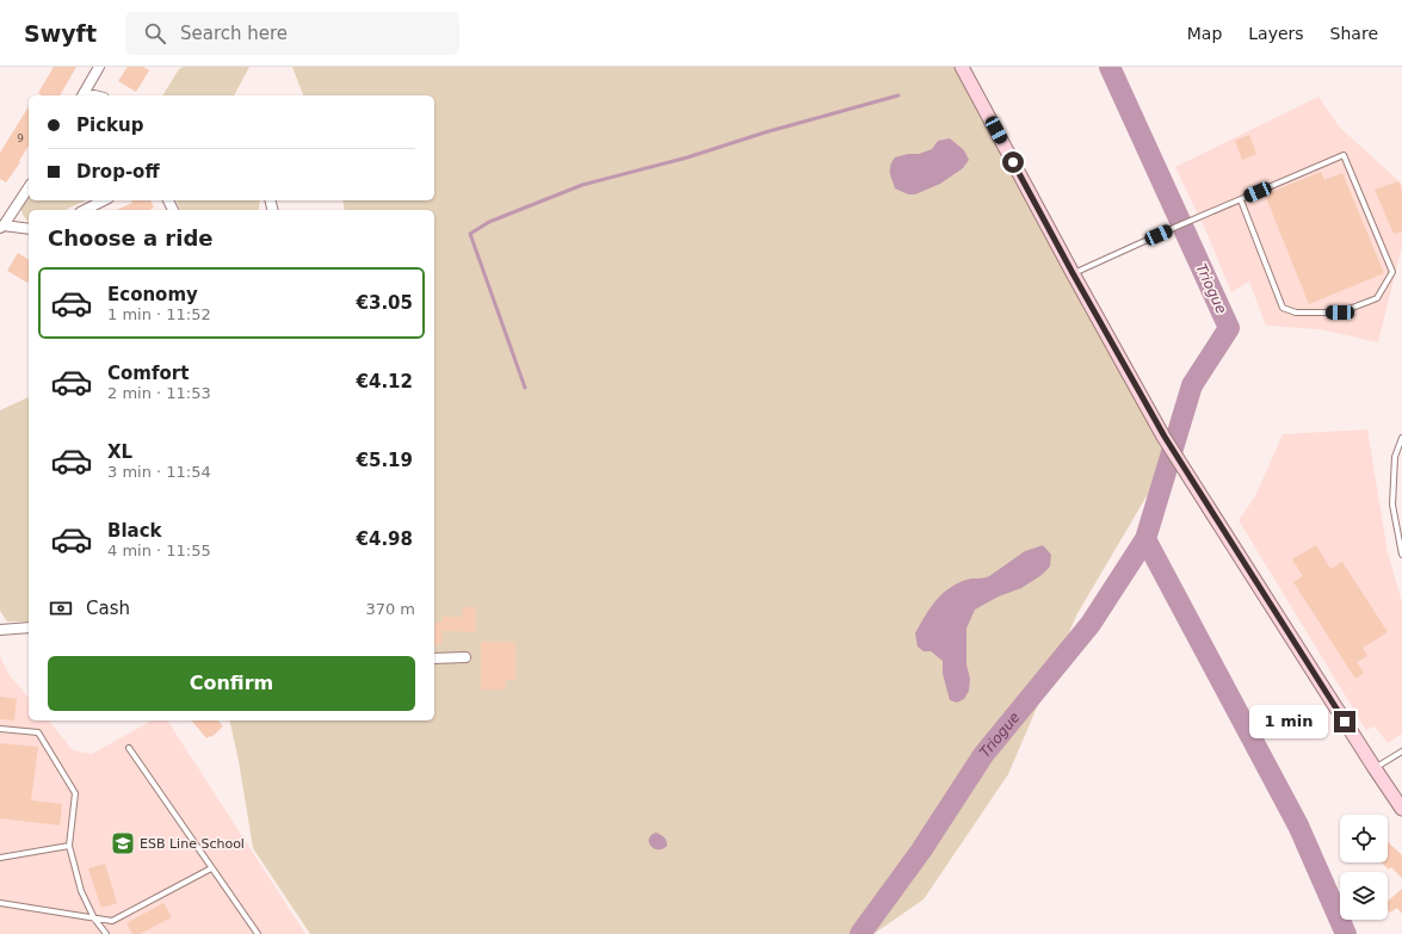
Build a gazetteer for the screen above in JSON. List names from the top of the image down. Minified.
{"water":["Triogue"],"places":{"school or university":["ESB Line School"]},"house_numbers":["9"],"page":{"header":"Swyft","search":"Search here","nav":["Map","Layers","Share"],"banner":["Pickup","Drop-off"],"heading":"Choose a ride","list":[{"name":"Economy","note":"1 min · 11:52","value":"€3.05"},{"name":"Comfort","note":"2 min · 11:53","value":"€4.12"},{"name":"XL","note":"3 min · 11:54","value":"€5.19"},{"name":"Black","note":"4 min · 11:55","value":"€4.98"}],"pay":["Cash","370 m"],"buttons":"Confirm","bubble":"1 min"}}
